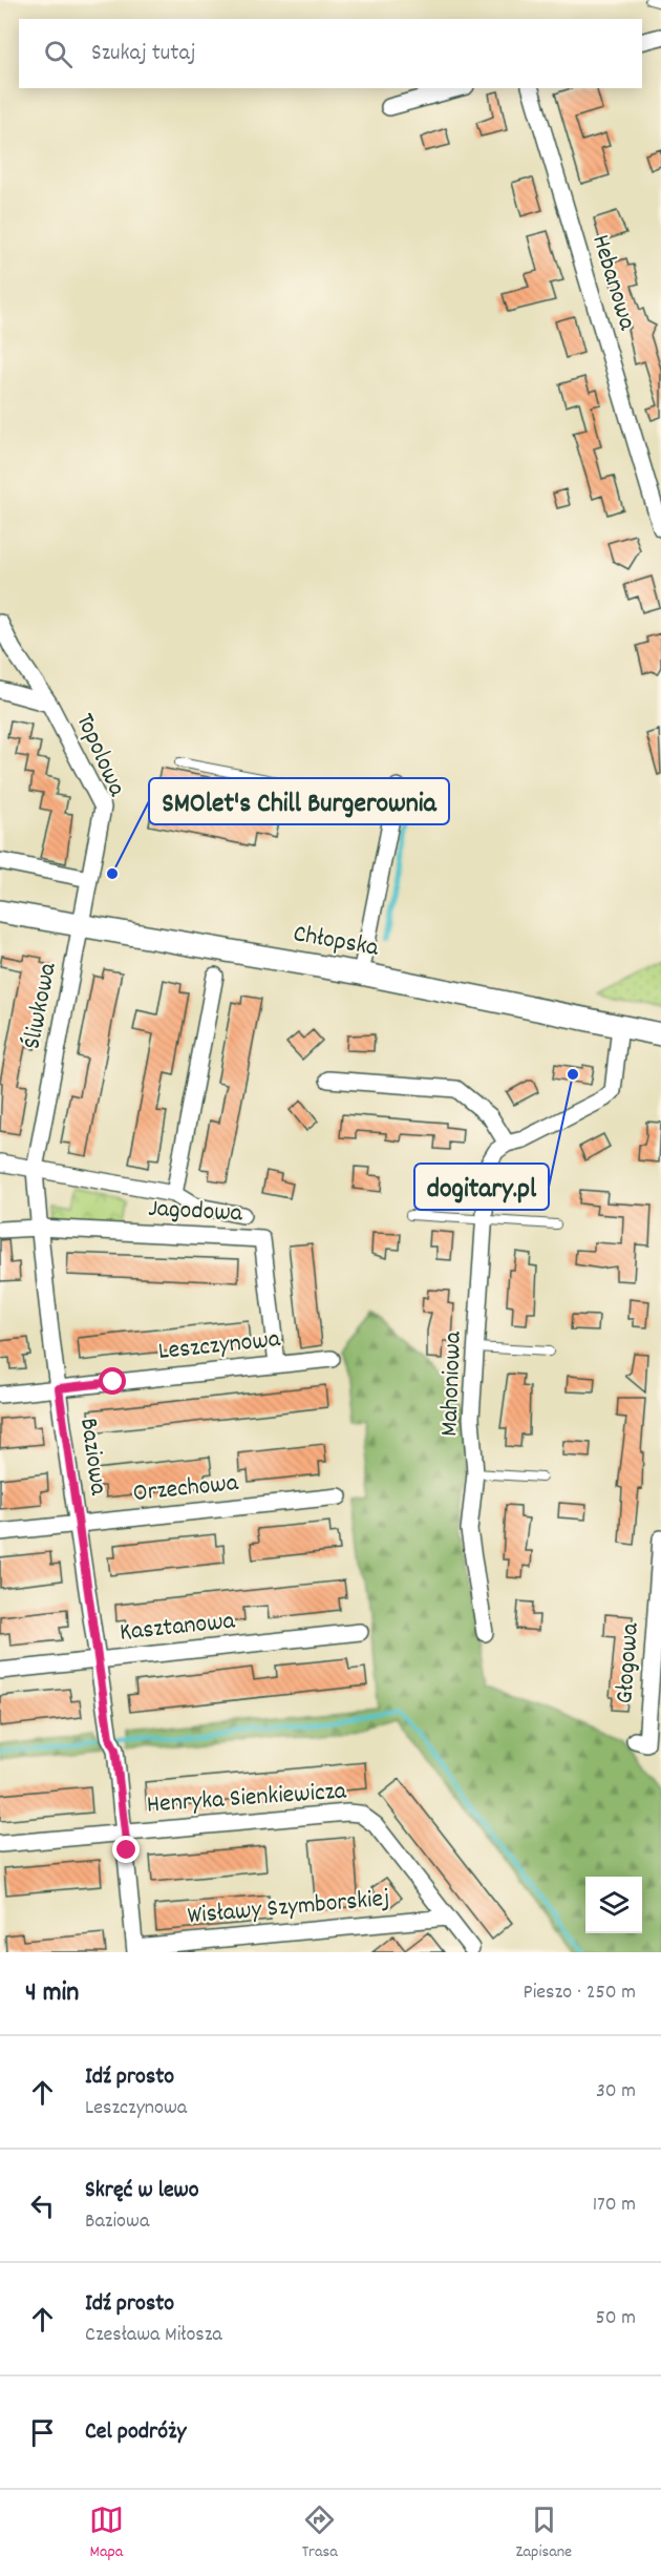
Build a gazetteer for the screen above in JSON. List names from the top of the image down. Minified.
{"streets":{"street":["Hebanowa","Topolowa","Chłopska","Śliwkowa","Jagodowa","Leszczynowa","Mahoniowa","Baziowa","Orzechowa","Kasztanowa","Głogowa","Henryka Sienkiewicza","Wisławy Szymborskiej"]},"crossings":[["Topolowa","Chłopska"],["Topolowa","Śliwkowa"],["Chłopska","Śliwkowa"],["Chłopska","Mahoniowa"],["Śliwkowa","Baziowa"],["Jagodowa","Leszczynowa"],["Jagodowa","Baziowa"],["Leszczynowa","Baziowa"],["Baziowa","Orzechowa"],["Baziowa","Kasztanowa"],["Baziowa","Henryka Sienkiewicza"],["Baziowa","Wisławy Szymborskiej"],["Henryka Sienkiewicza","Wisławy Szymborskiej"]],"places":["SMOlet's Chill Burgerownia","dogitary.pl"],"page":{"search":"Szukaj tutaj","heading":["4 min","Pieszo · 250 m"],"list":[["Idź prosto","Leszczynowa","30 m"],["Skręć w lewo","Baziowa","170 m"],["Idź prosto","Czesława Miłosza","50 m"],"Cel podróży"],"nav":["Mapa","Trasa","Zapisane"]}}
